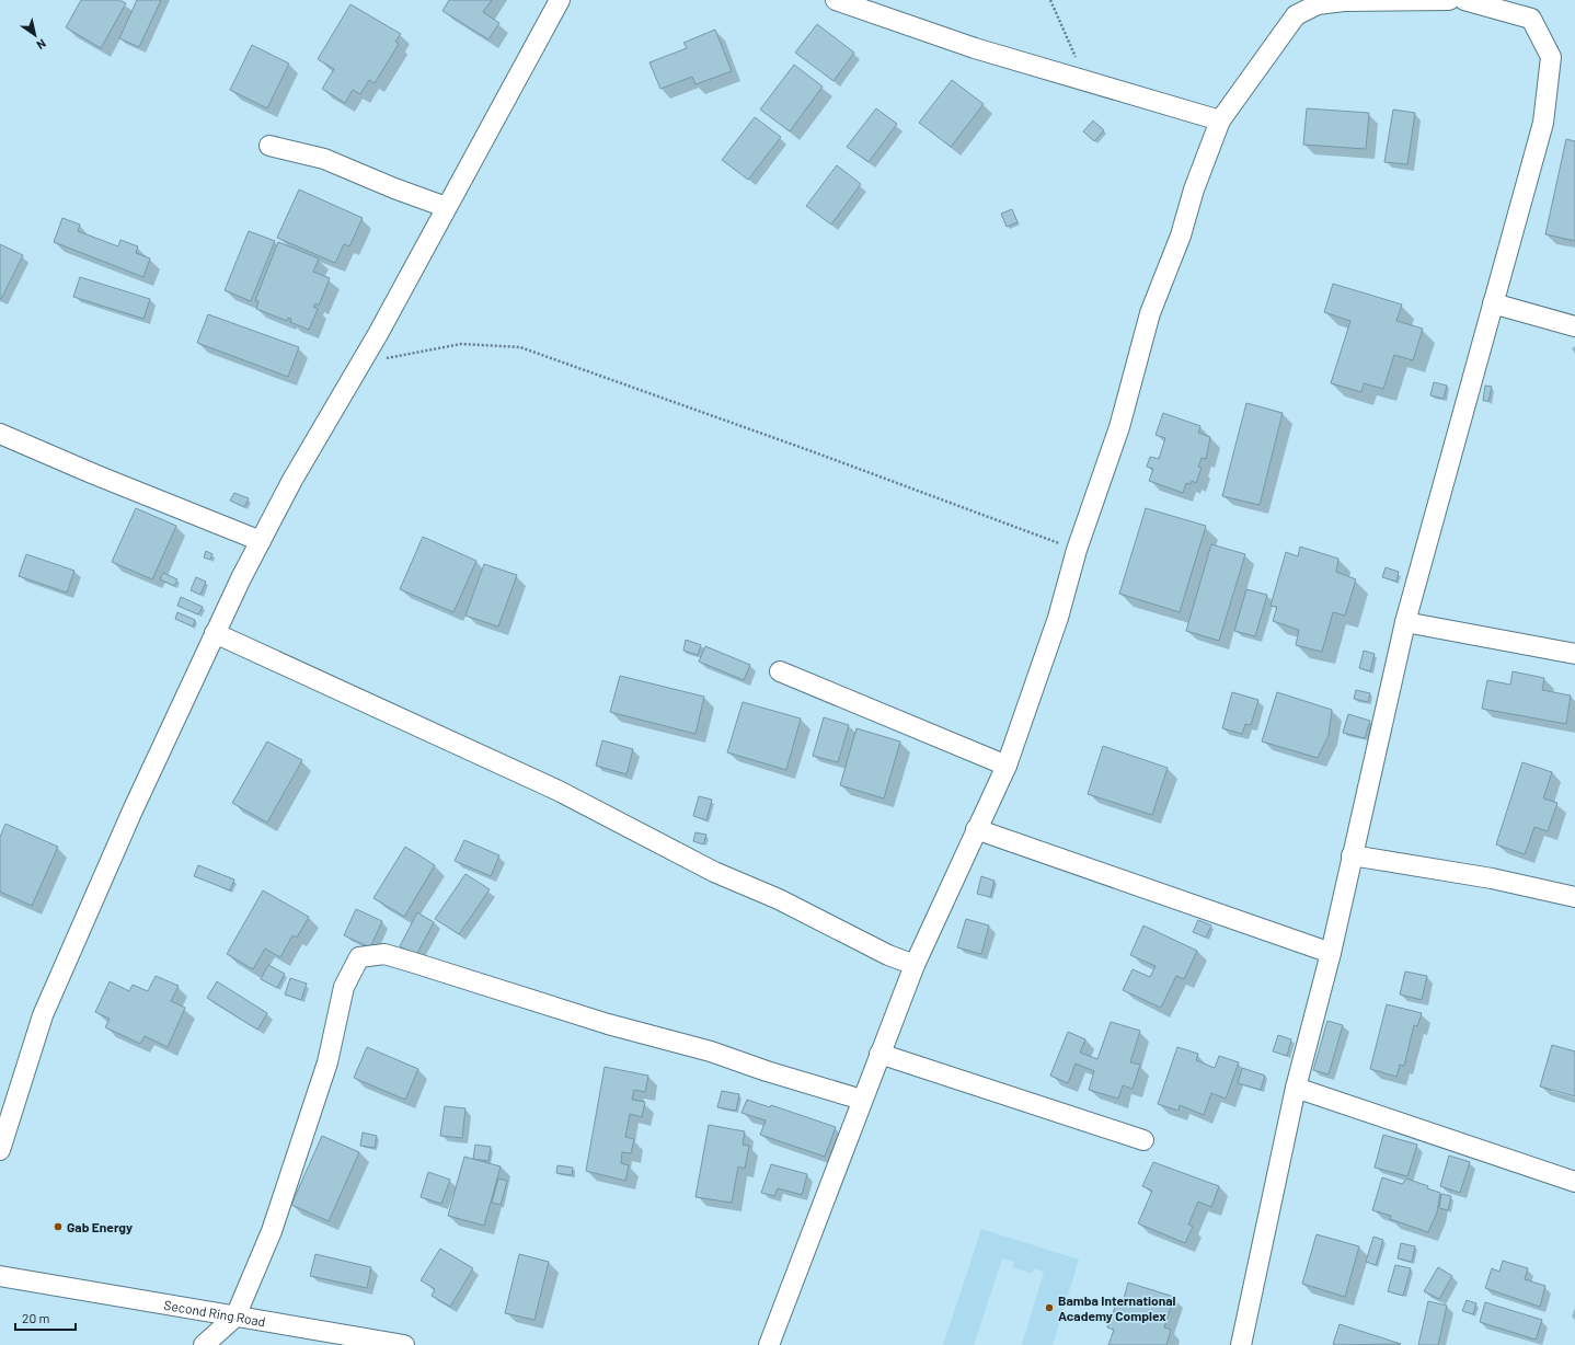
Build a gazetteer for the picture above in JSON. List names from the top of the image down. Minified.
{"streets":{"street":["Second Ring Road"]},"places":["Gab Energy","Bamba International Academy Complex"],"scale_bar":"20 m","north":"bottom right"}
